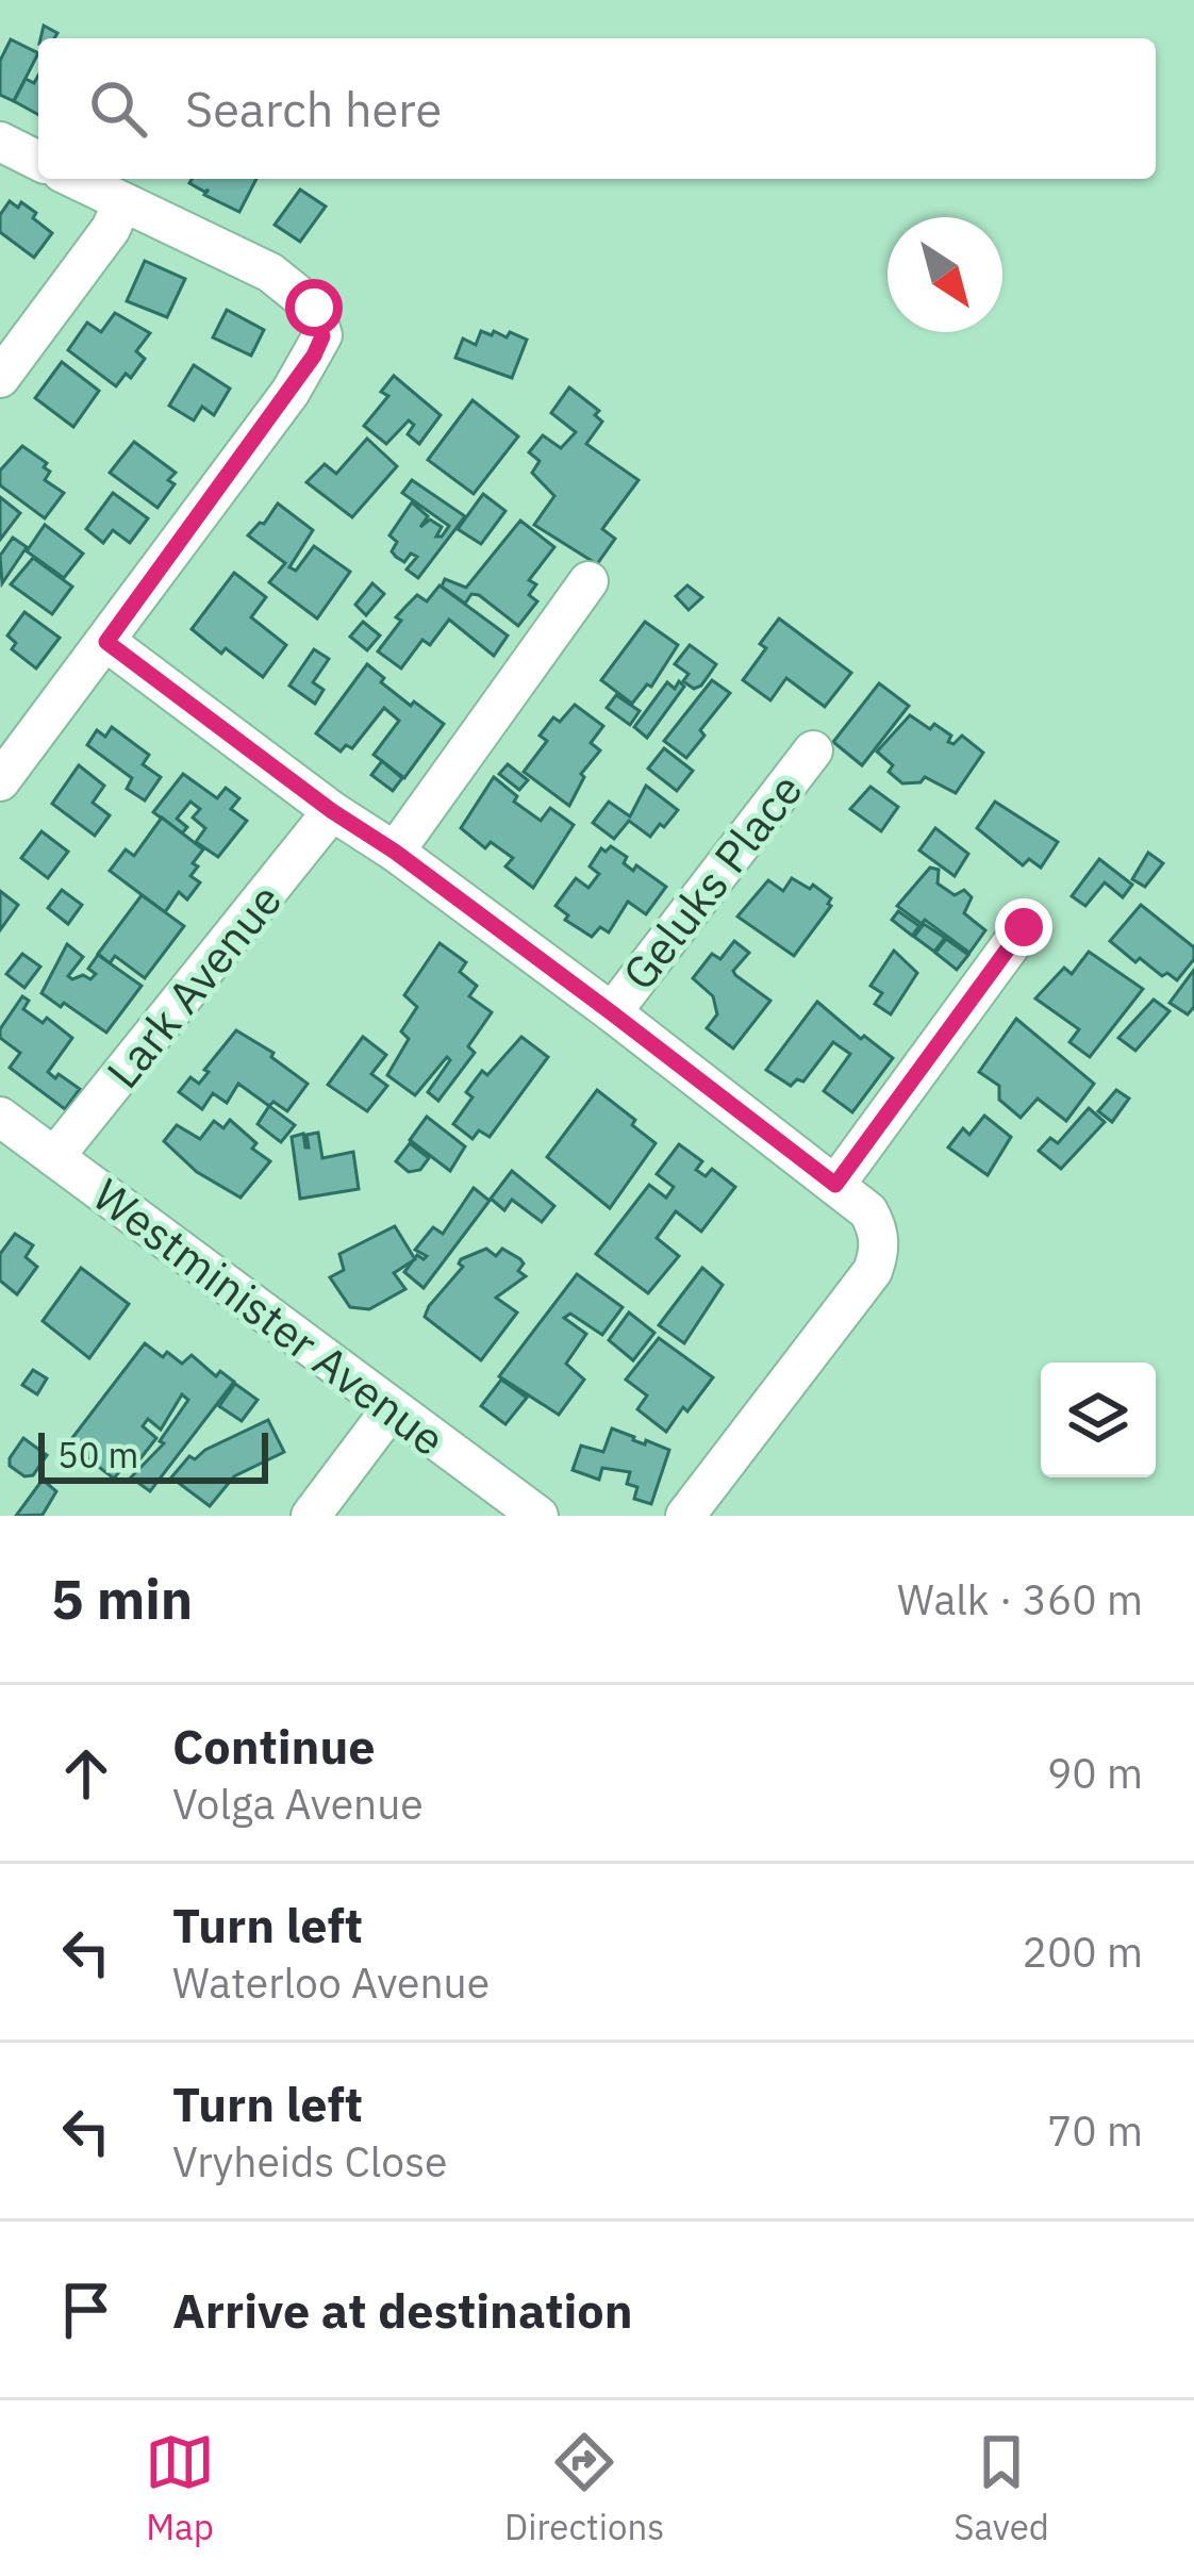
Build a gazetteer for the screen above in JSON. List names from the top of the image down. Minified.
{"streets":{"street":["Geluks Place","Lark Avenue","Westminister Avenue"]},"crossings":[["Lark Avenue","Westminister Avenue"]],"scale_bar":"50 m","north":"bottom right","page":{"search":"Search here","scale":"50 m","heading":["5 min","Walk · 360 m"],"list":[["Continue","Volga Avenue","90 m"],["Turn left","Waterloo Avenue","200 m"],["Turn left","Vryheids Close","70 m"],"Arrive at destination"],"nav":["Map","Directions","Saved"]}}
